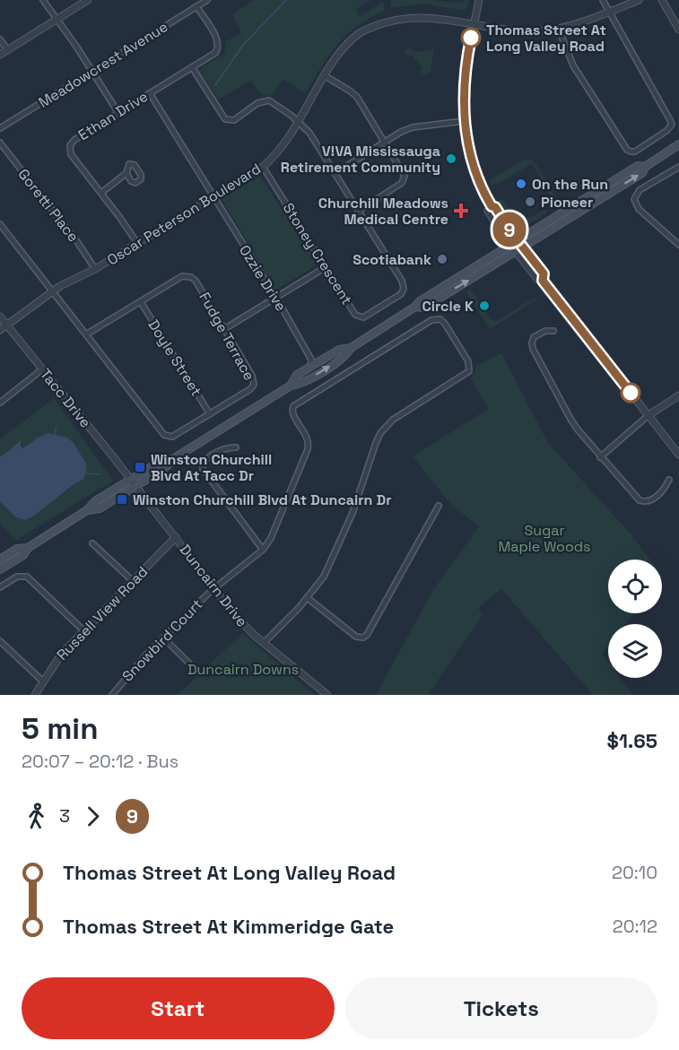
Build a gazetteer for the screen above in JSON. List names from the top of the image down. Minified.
{"streets":{"street":["Meadowcrest Avenue","Ethan Drive","Goretti Place","Oscar Peterson Boulevard","Stoney Crescent","Ozzie Drive","Fudge Terrace","Doyle Street","Tacc Drive","Duncairn Drive","Russell View Road","Snowbird Court"]},"crossings":[["Meadowcrest Avenue","Ethan Drive"],["Ethan Drive","Oscar Peterson Boulevard"],["Ethan Drive","Stoney Crescent"],["Ethan Drive","Ozzie Drive"],["Goretti Place","Oscar Peterson Boulevard"],["Oscar Peterson Boulevard","Stoney Crescent"],["Oscar Peterson Boulevard","Ozzie Drive"],["Oscar Peterson Boulevard","Fudge Terrace"],["Oscar Peterson Boulevard","Tacc Drive"],["Fudge Terrace","Doyle Street"],["Tacc Drive","Duncairn Drive"],["Duncairn Drive","Russell View Road"],["Duncairn Drive","Snowbird Court"]],"parks":["Sugar Maple Woods","Duncairn Downs"],"places":{"other":["Thomas Street At Long Valley Road","V!VA Mississauga Retirement Community","On the Run","Pioneer","Scotiabank","Circle K"],"health":["Churchill Meadows Medical Centre"],"transit":["Winston Churchill Blvd At Tacc Dr","Winston Churchill Blvd At Duncairn Dr"]},"lines":["bus line 9"],"page":{"on_map":"9","heading":["5 min","20:07 – 20:12 · Bus","$1.65"],"legs":["3","9"],"list":[{"name":"Thomas Street At Long Valley Road","value":"20:10"},{"name":"Thomas Street At Kimmeridge Gate","value":"20:12"}],"buttons":["Start","Tickets"]}}
